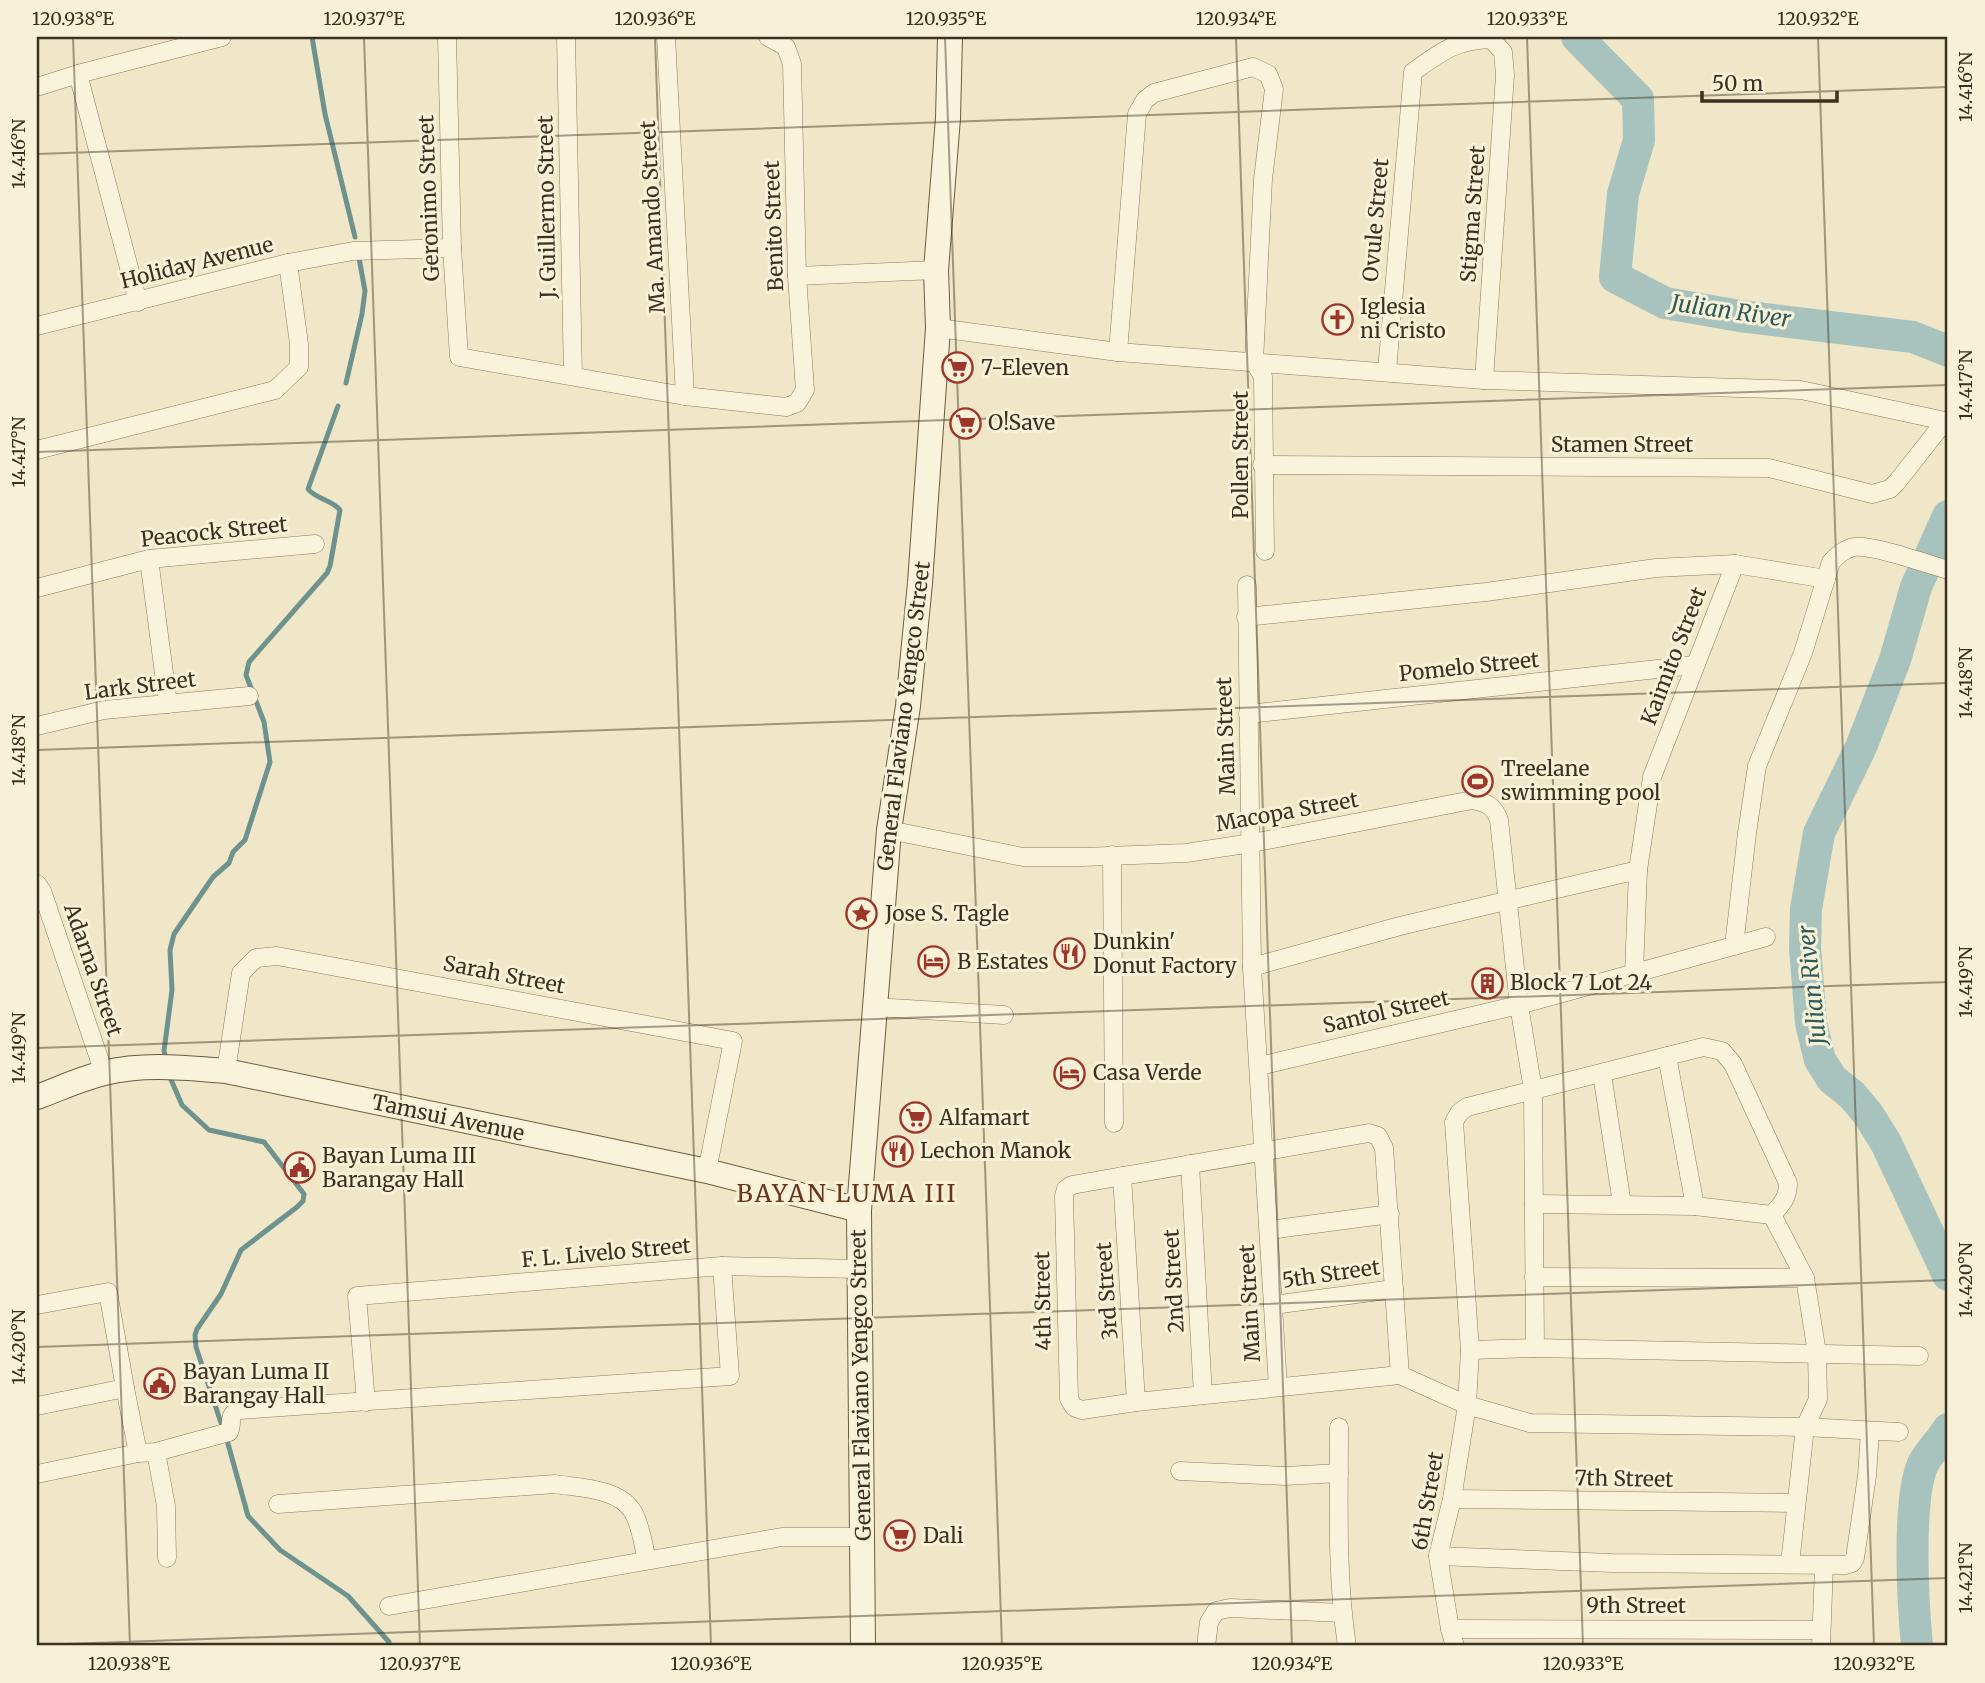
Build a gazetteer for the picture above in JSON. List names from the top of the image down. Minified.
{"streets":{"main road":["General Flaviano Yengco Street","Tamsui Avenue"],"street":["Geronimo Street","J. Guillermo Street","Stigma Street","Ma. Amando Street","Ovule Street","Benito Street","Holiday Avenue","Stamen Street","Pollen Street","Peacock Street","Kaimito Street","Pomelo Street","Lark Street","Main Street","Macopa Street","Adarna Street","Sarah Street","Santol Street","F. L. Livelo Street","5th Street","2nd Street","3rd Street","4th Street","7th Street","6th Street","9th Street"]},"crossings":[["Geronimo Street","J. Guillermo Street"],["Stigma Street","Ovule Street"],["Ma. Amando Street","Benito Street"],["Stamen Street","Pollen Street"],["Kaimito Street","Pomelo Street"],["Kaimito Street","Santol Street"],["Pomelo Street","Main Street"],["General Flaviano Yengco Street","Macopa Street"],["General Flaviano Yengco Street","Tamsui Avenue"],["General Flaviano Yengco Street","F. L. Livelo Street"],["Main Street","Macopa Street"],["Main Street","Santol Street"],["Main Street","5th Street"],["Main Street","4th Street"],["Main Street","6th Street"],["Macopa Street","Santol Street"],["Macopa Street","6th Street"],["Adarna Street","Tamsui Avenue"],["Sarah Street","Tamsui Avenue"],["5th Street","4th Street"],["2nd Street","4th Street"],["3rd Street","4th Street"],["7th Street","6th Street"],["6th Street","9th Street"]],"districts":["BAYAN LUMA III"],"water":["Julian River"],"places":{"church":["Iglesia ni Cristo"],"supermarket":["7-Eleven","O!Save","Alfamart","Dali"],"sports":["Treelane swimming pool"],"place":["Jose S. Tagle"],"restaurant":["Dunkin' Donut Factory","Lechon Manok"],"hotel":["B Estates","Casa Verde"],"building":["Block 7 Lot 24"],"public building":["Bayan Luma III Barangay Hall","Bayan Luma II Barangay Hall"]},"scale_bar":"50 m","coordinates":["120.938°E","120.937°E","120.936°E","120.935°E","120.934°E","120.933°E","120.932°E","14.416°N","14.417°N","14.418°N","14.419°N","14.420°N","14.421°N"]}
